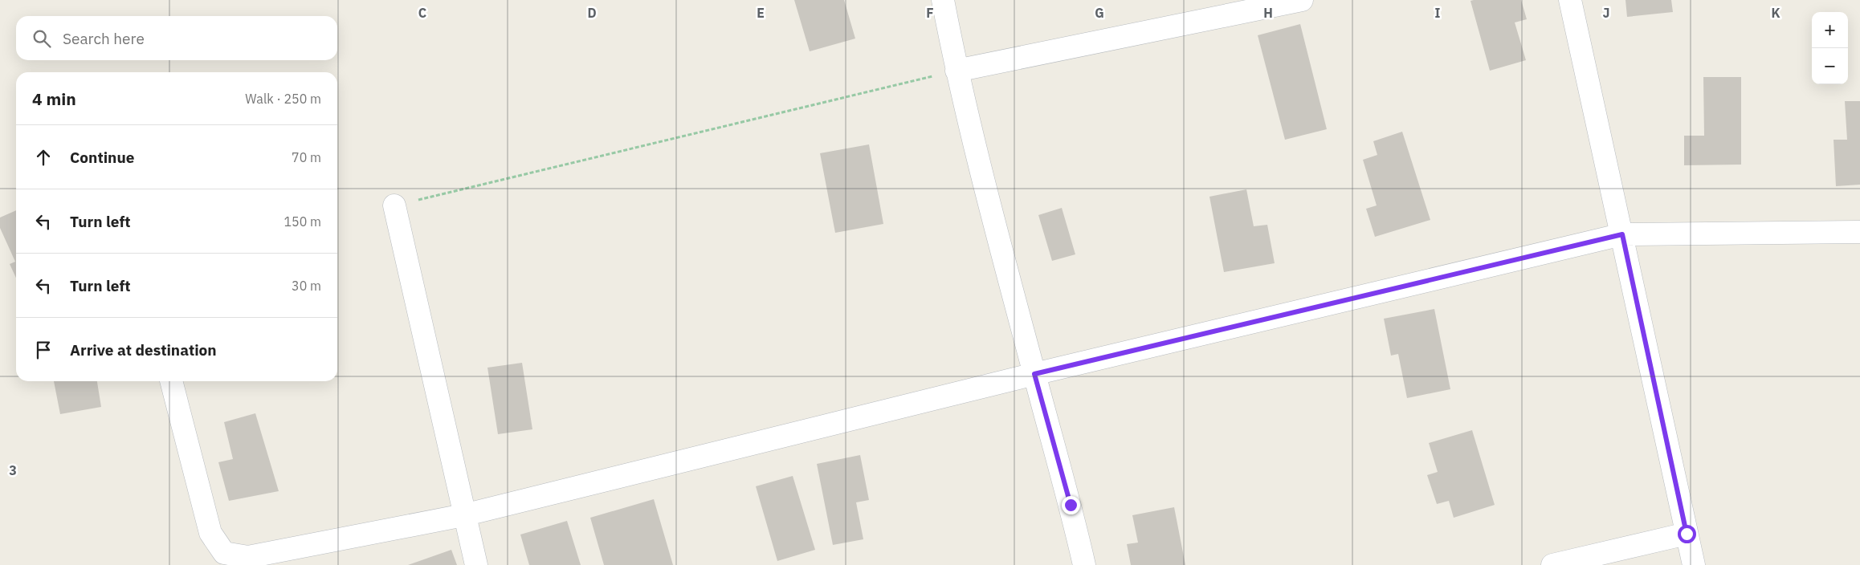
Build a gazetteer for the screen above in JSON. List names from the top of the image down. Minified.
{"page":{"map_buttons":["+","−"],"search":"Search here","heading":["4 min","Walk · 250 m"],"list":[["Continue","70 m"],["Turn left","150 m"],["Turn left","30 m"],"Arrive at destination"]},"grid":{"columns":["C","D","E","F","G","H","I","J","K"],"rows":["3"]}}
